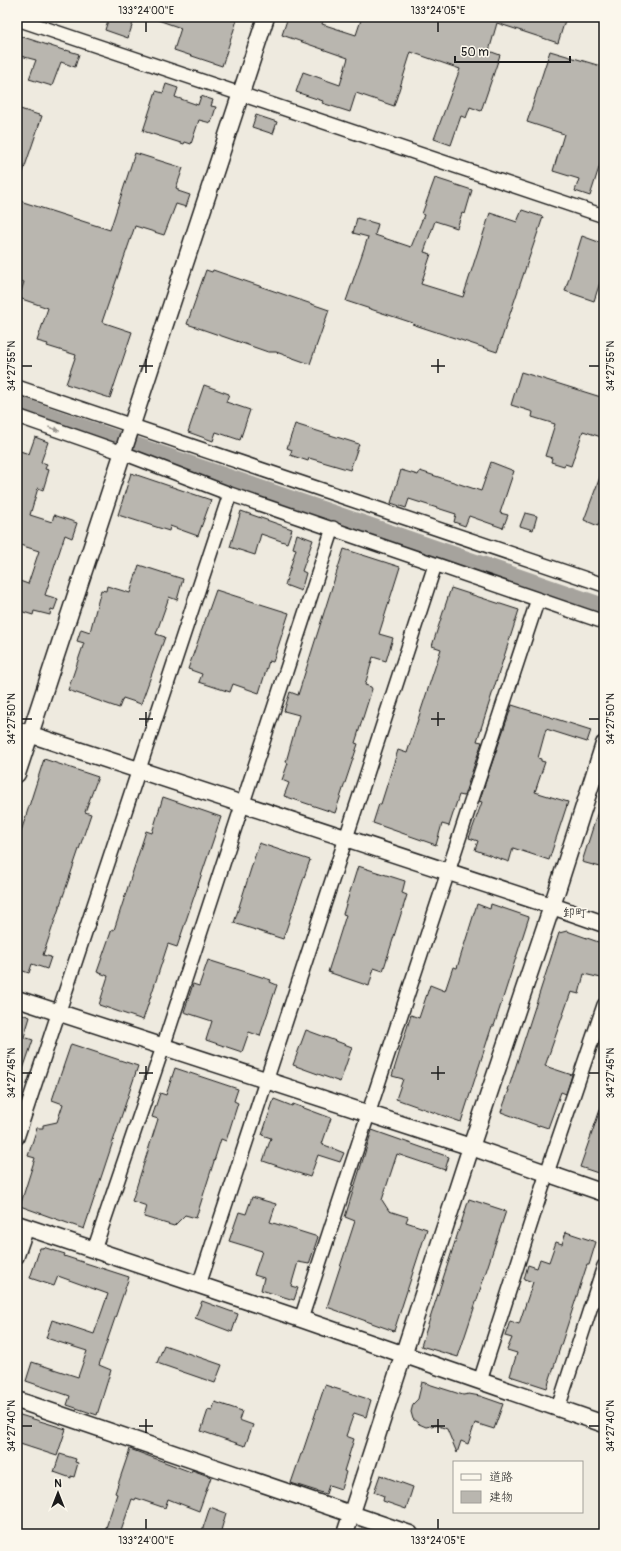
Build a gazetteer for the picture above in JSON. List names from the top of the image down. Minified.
{"districts":["卸町"],"legend":["道路","建物"],"scale_bar":"50 m","north":"top","coordinates":["133°24'00\"E","133°24'05\"E","34°27'55\"N","34°27'50\"N","34°27'45\"N","34°27'40\"N"]}
